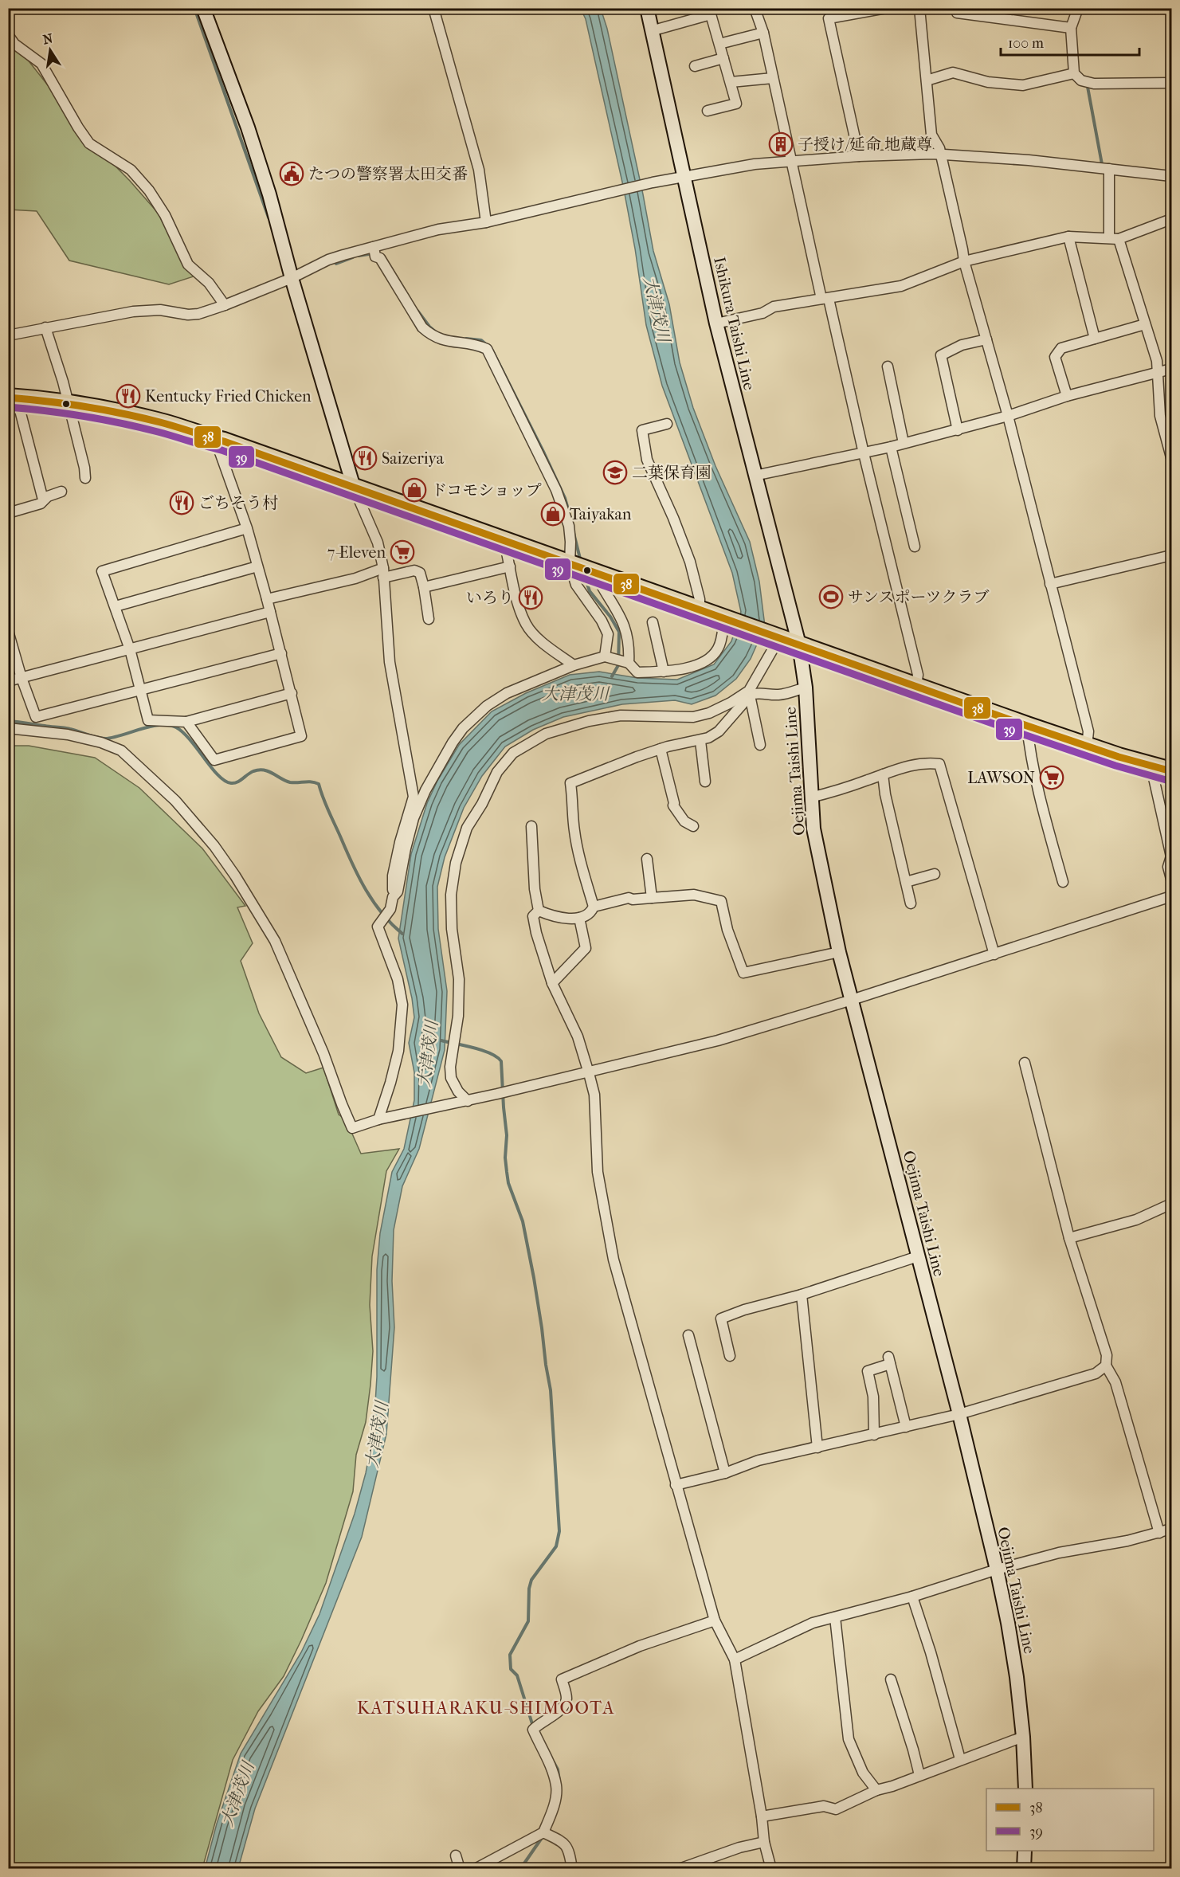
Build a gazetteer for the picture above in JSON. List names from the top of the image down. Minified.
{"streets":{"main road":["Ishikura Taishi Line","Oejima Taishi Line"]},"crossings":[["Ishikura Taishi Line","Oejima Taishi Line"]],"districts":["KATSUHARAKU-SHIMOOTA"],"water":["大津茂川"],"places":{"building":["子授け/延命 地蔵尊"],"public building":["たつの警察署太田交番"],"restaurant":["Kentucky Fried Chicken","Saizeriya","ごちそう村","いろり"],"school or university":["二葉保育園"],"shop":["ドコモショップ","Taiyakan"],"supermarket":["7-Eleven","LAWSON"],"sports":["サンスポーツクラブ"]},"lines":["transit line 38","transit line 39"],"legend":["38","39"],"scale_bar":"100 m","north":"top"}
